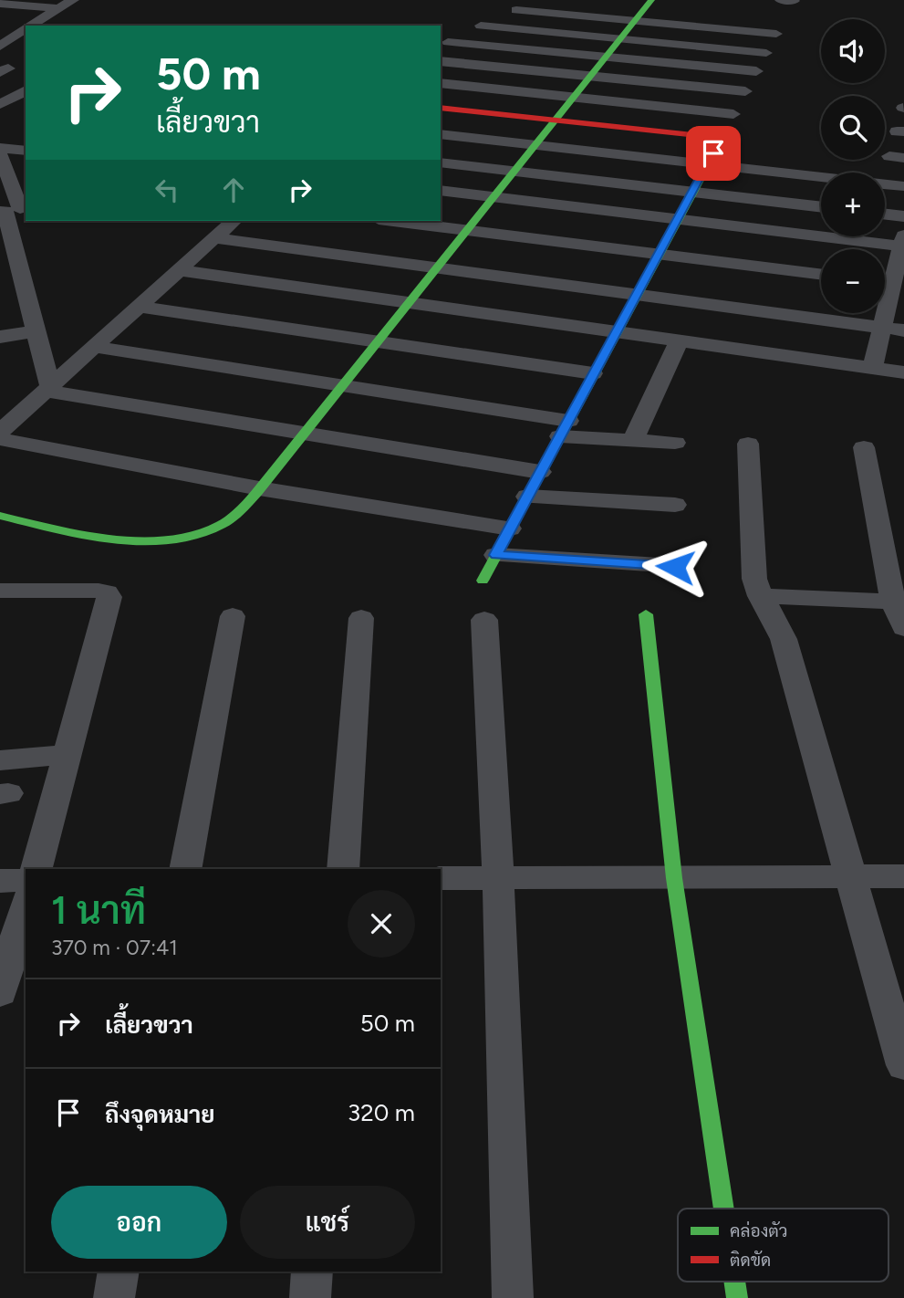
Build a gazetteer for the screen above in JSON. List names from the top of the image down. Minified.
{"legend":["คล่องตัว","ติดขัด"],"page":{"map_buttons":["+","−"],"turn":["50 m","เลี้ยวขวา"],"heading":["1 นาที","370 m · 07:41"],"list":[{"name":"เลี้ยวขวา","value":"50 m"},{"name":"ถึงจุดหมาย","value":"320 m"}],"buttons":["ออก","แชร์"]}}
